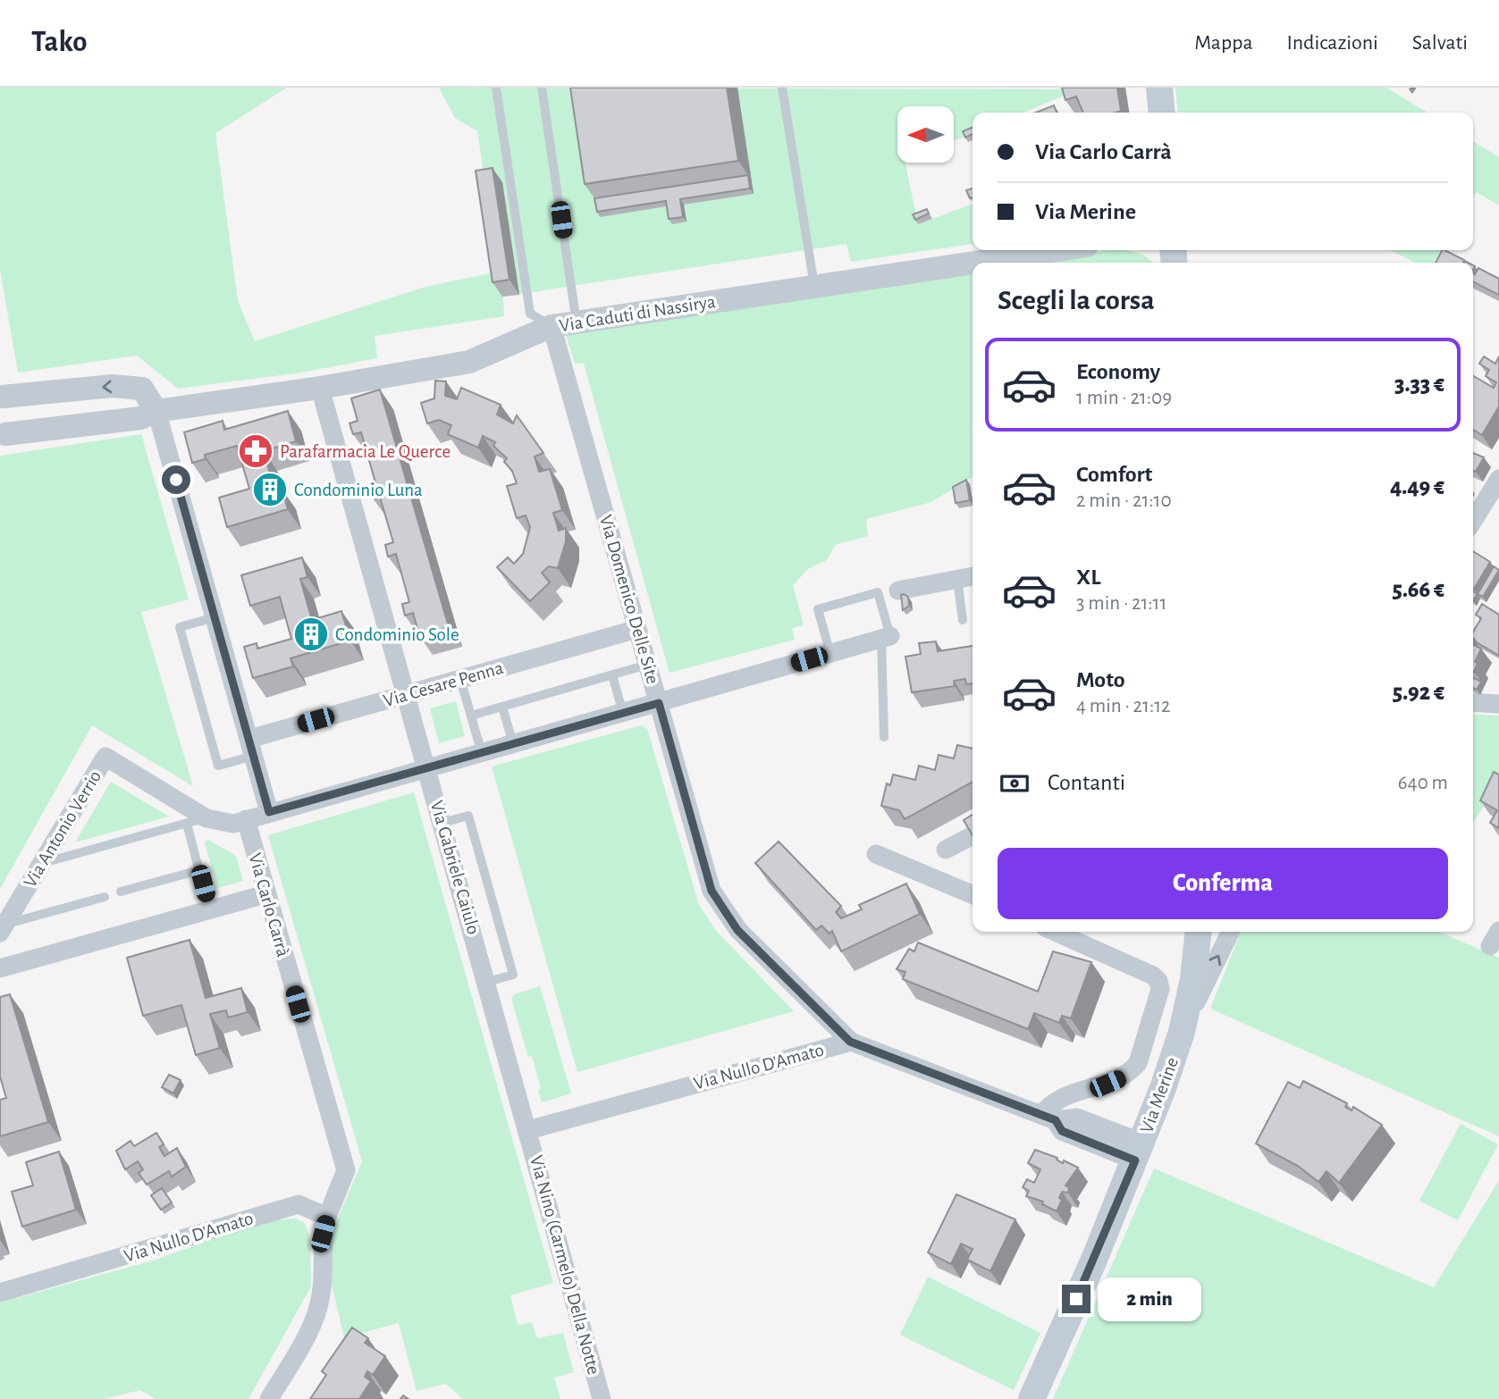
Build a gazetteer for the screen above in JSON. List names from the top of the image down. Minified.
{"streets":{"main road":["Via Merine"],"street":["Via Caduti di Nassirya","Via Domenico Delle Site","Via Cesare Penna","Via Antonio Verrio","Via Gabriele Caiulo","Via Carlo Carrà","Via Nullo D'Amato","Via Nino (Carmelo) Della Notte"]},"crossings":[["Via Caduti di Nassirya","Via Domenico Delle Site"],["Via Caduti di Nassirya","Via Gabriele Caiulo"],["Via Domenico Delle Site","Via Cesare Penna"],["Via Domenico Delle Site","Via Nullo D'Amato"],["Via Cesare Penna","Via Gabriele Caiulo"],["Via Gabriele Caiulo","Via Nullo D'Amato"],["Via Gabriele Caiulo","Via Nino (Carmelo) Della Notte"],["Via Carlo Carrà","Via Nullo D'Amato"],["Via Nullo D'Amato","Via Merine"],["Via Nullo D'Amato","Via Nino (Carmelo) Della Notte"]],"places":{"pharmacy":["Parafarmacia Le Querce"],"building":["Condominio Luna","Condominio Sole"]},"north":"left","page":{"header":"Tako","nav":["Mappa","Indicazioni","Salvati"],"banner":["Via Carlo Carrà","Via Merine"],"heading":"Scegli la corsa","list":[{"name":"Economy","note":"1 min · 21:09","value":"3.33 €"},{"name":"Comfort","note":"2 min · 21:10","value":"4.49 €"},{"name":"XL","note":"3 min · 21:11","value":"5.66 €"},{"name":"Moto","note":"4 min · 21:12","value":"5.92 €"}],"pay":["Contanti","640 m"],"buttons":"Conferma","bubble":"2 min"}}
